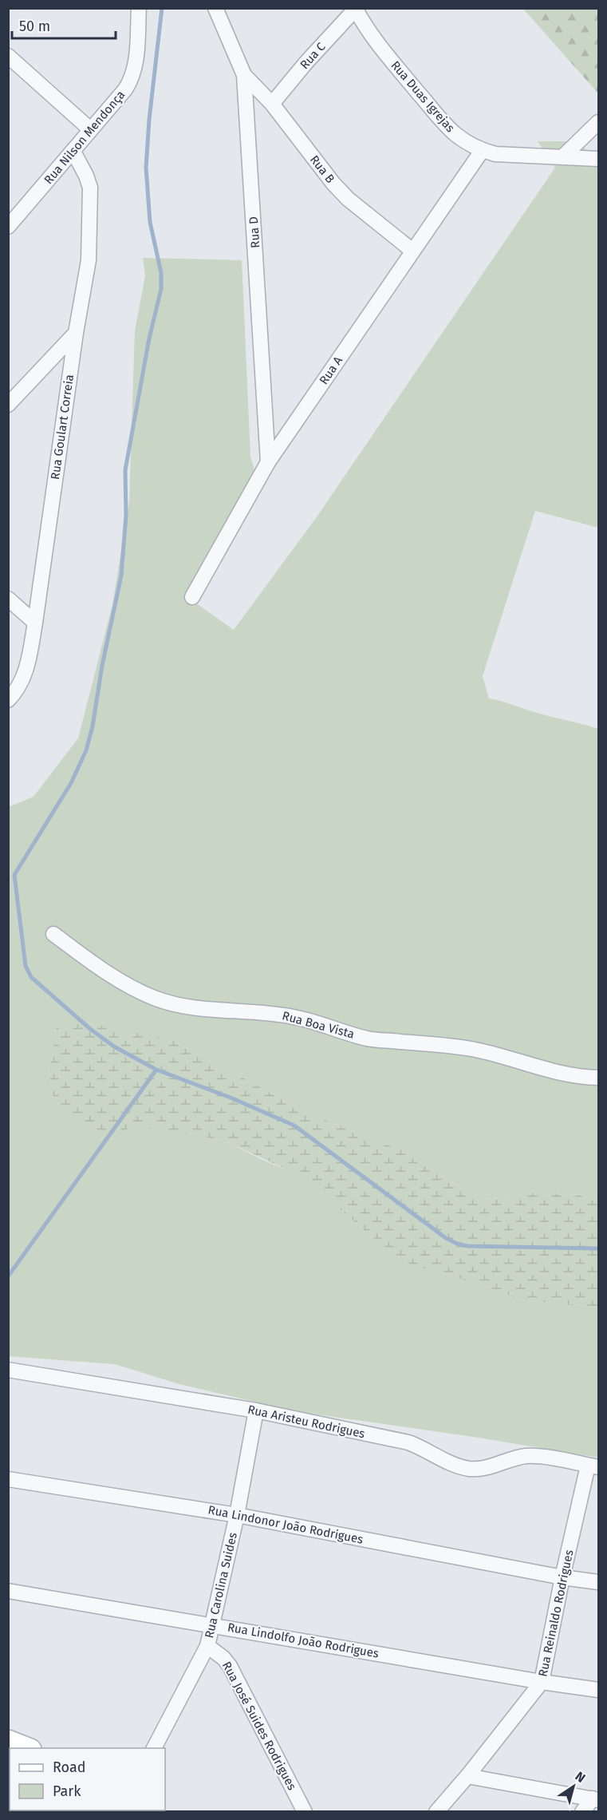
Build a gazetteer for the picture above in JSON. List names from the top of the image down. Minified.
{"streets":{"street":["Rua C","Rua Duas Igrejas","Rua Nilson Mendonça","Rua B","Rua D","Rua A","Rua Goulart Correia","Rua Boa Vista","Rua Aristeu Rodrigues","Rua Lindonor João Rodrigues","Rua Carolina Suides","Rua Reinaldo Rodrigues","Rua Lindolfo João Rodrigues","Rua José Suides Rodrigues"]},"crossings":[["Rua C","Rua Duas Igrejas"],["Rua C","Rua B"],["Rua Duas Igrejas","Rua A"],["Rua Nilson Mendonça","Rua Goulart Correia"],["Rua B","Rua D"],["Rua B","Rua A"],["Rua D","Rua A"],["Rua Aristeu Rodrigues","Rua Carolina Suides"],["Rua Aristeu Rodrigues","Rua Reinaldo Rodrigues"],["Rua Lindonor João Rodrigues","Rua Carolina Suides"],["Rua Lindonor João Rodrigues","Rua Reinaldo Rodrigues"],["Rua Carolina Suides","Rua Lindolfo João Rodrigues"],["Rua Carolina Suides","Rua José Suides Rodrigues"],["Rua Reinaldo Rodrigues","Rua Lindolfo João Rodrigues"]],"legend":["Road","Park"],"scale_bar":"50 m","north":"top right"}
